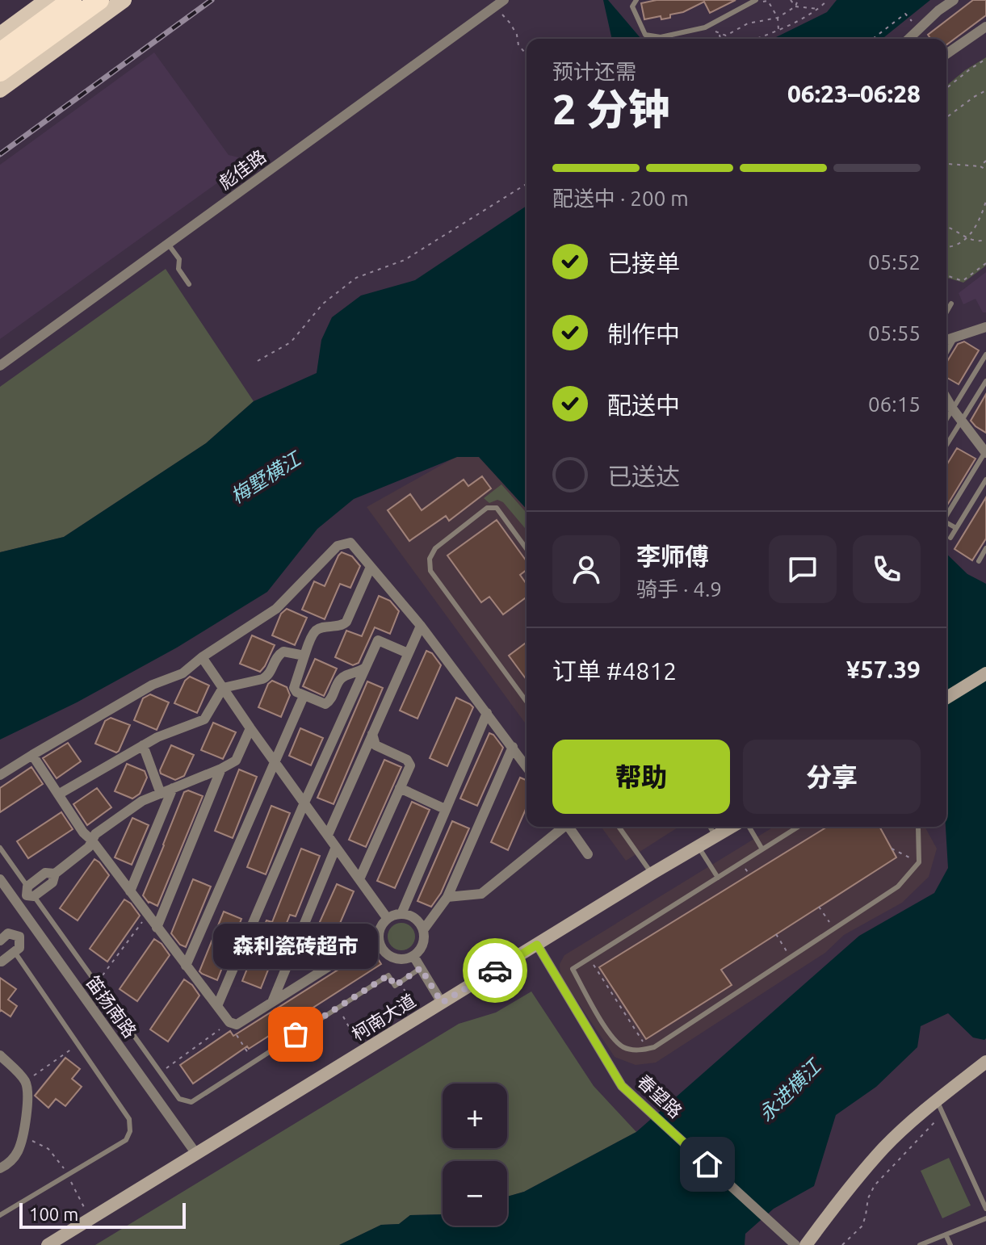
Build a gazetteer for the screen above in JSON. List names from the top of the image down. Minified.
{"streets":{"main road":["柯南大道"],"street":["彪佳路","笛扬南路","春望路"]},"crossings":[["笛扬南路","柯南大道"],["柯南大道","春望路"]],"water":["梅墅横江","永进横江"],"places":["森利瓷砖超市"],"scale_bar":"100 m","page":{"heading":["2 分钟","预计还需","06:23–06:28"],"panel":["李师傅","骑手 · 4.9","订单 #4812","¥57.39"],"bar":"配送中 · 200 m","list":[["已接单","05:52"],["制作中","05:55"],["配送中","06:15"],"已送达"],"buttons":["帮助","分享"],"bubble":"森利瓷砖超市","map_buttons":["+","−"],"scale":"100 m"}}
